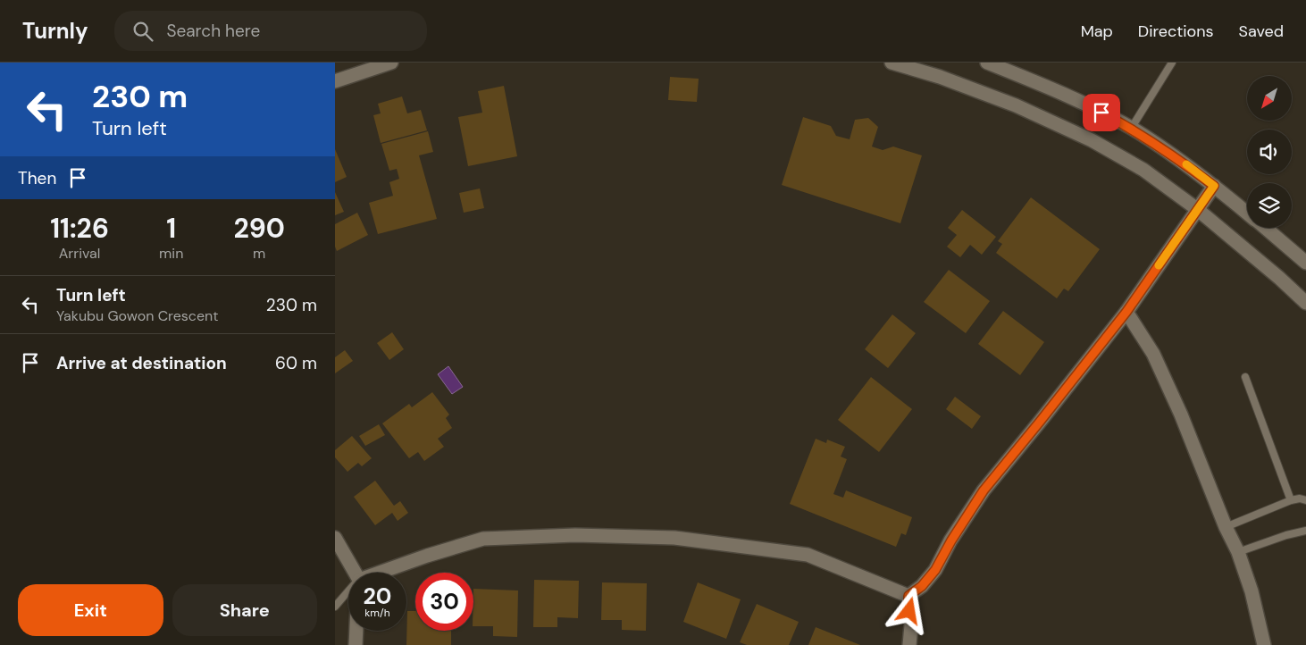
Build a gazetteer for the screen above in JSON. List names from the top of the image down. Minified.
{"north":"bottom left","page":{"header":"Turnly","search":"Search here","nav":["Map","Directions","Saved"],"turn":["230 m","Turn left"],"then":"Then","eta":["11:26","Arrival","1","min","290","m"],"list":[{"name":"Turn left","note":"Yakubu Gowon Crescent","value":"230 m"},{"name":"Arrive at destination","value":"60 m"}],"speed":"20 km/h","limit":"30","buttons":["Exit","Share"]}}
